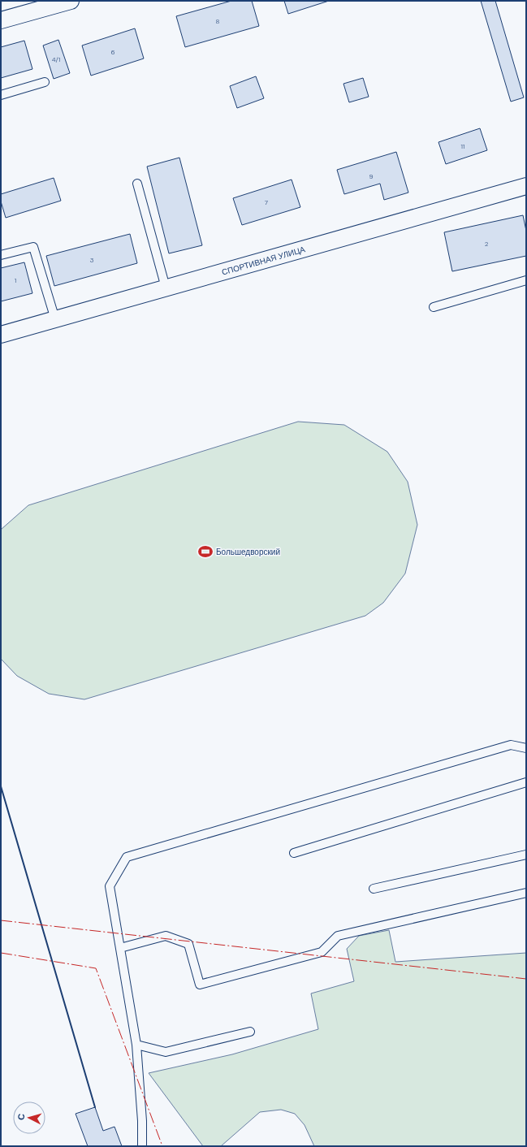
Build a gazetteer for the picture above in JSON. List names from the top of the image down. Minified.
{"streets":{"street":["СПОРТИВНАЯ УЛИЦА"]},"places":{"sports":["Большедворский"]},"house_numbers":["8","6","4/1","11","9","7","2","3","1"],"north":"left"}
